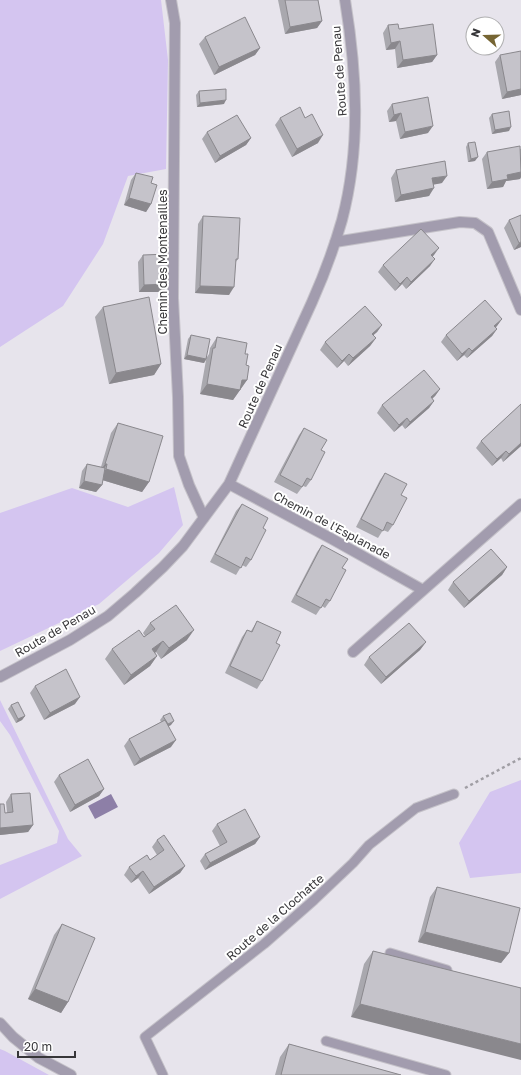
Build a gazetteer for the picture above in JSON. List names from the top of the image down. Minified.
{"streets":{"street":["Route de Penau","Chemin des Montenailles","Chemin de l'Esplanade"],"lane":["Route de la Clochatte"]},"crossings":[["Route de Penau","Chemin des Montenailles"],["Route de Penau","Chemin de l'Esplanade"]],"scale_bar":"20 m","north":"left"}
